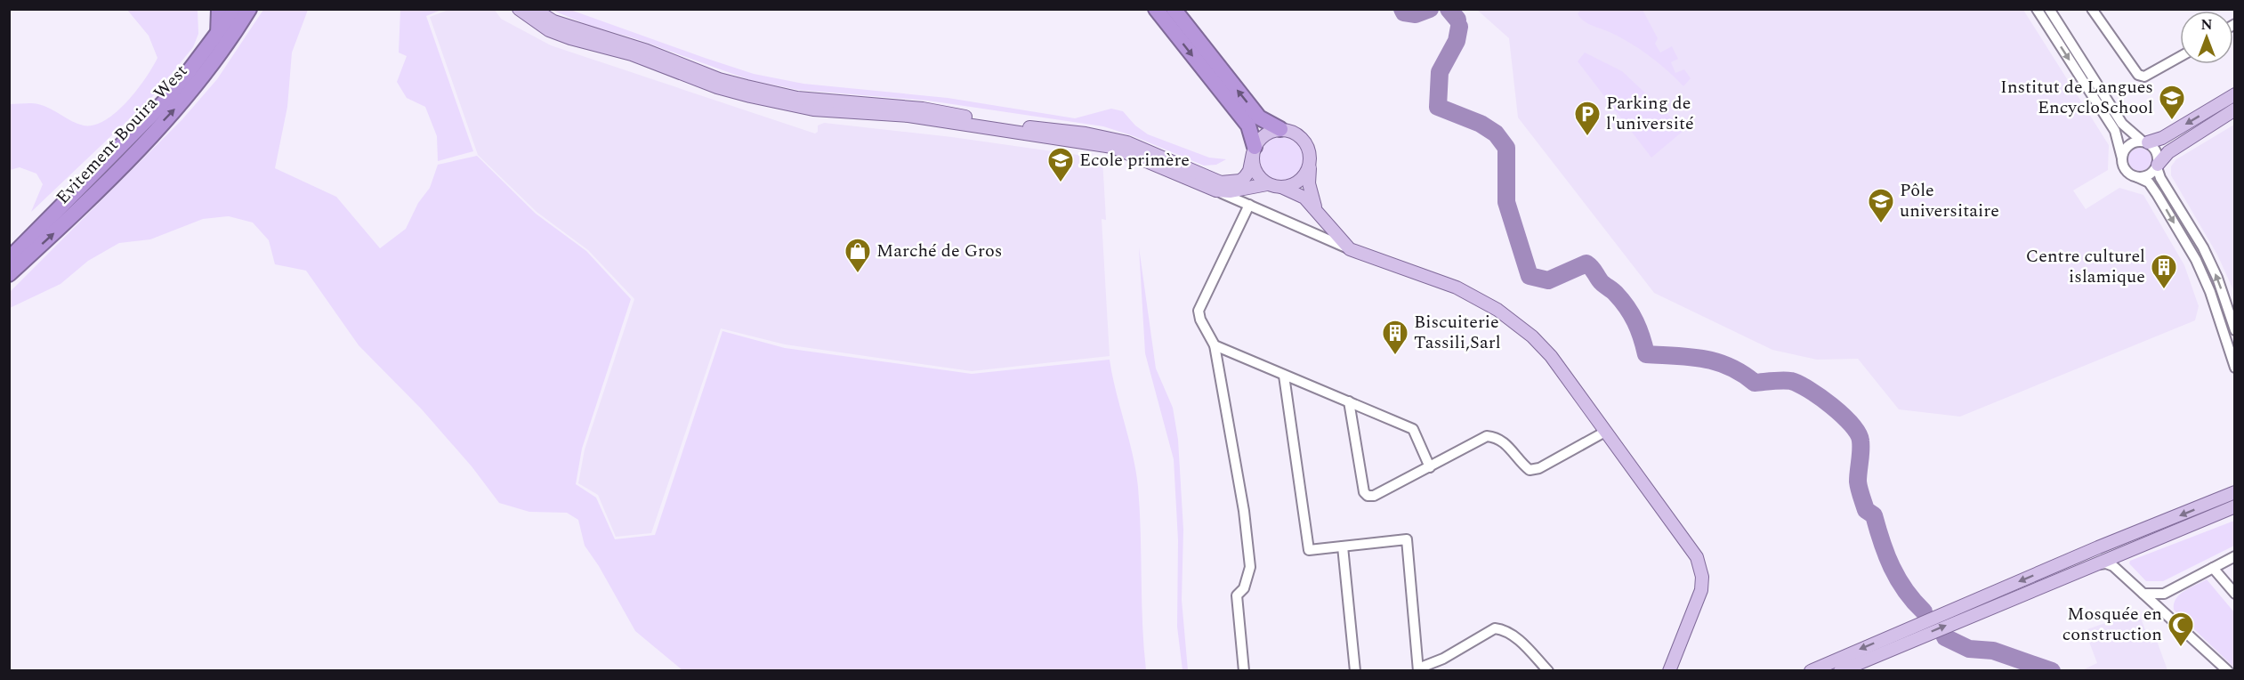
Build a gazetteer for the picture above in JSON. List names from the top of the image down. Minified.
{"streets":{"highway":["Evitement Bouira West"]},"places":{"school or university":["Institut de Langues EncycloSchool","Ecole primère","Pôle universitaire"],"parking":["Parking de l'université"],"shop":["Marché de Gros"],"building":["Centre culturel islamique","Biscuiterie Tassili,Sarl"],"mosque":["Mosquée en construction"]},"north":"top"}
